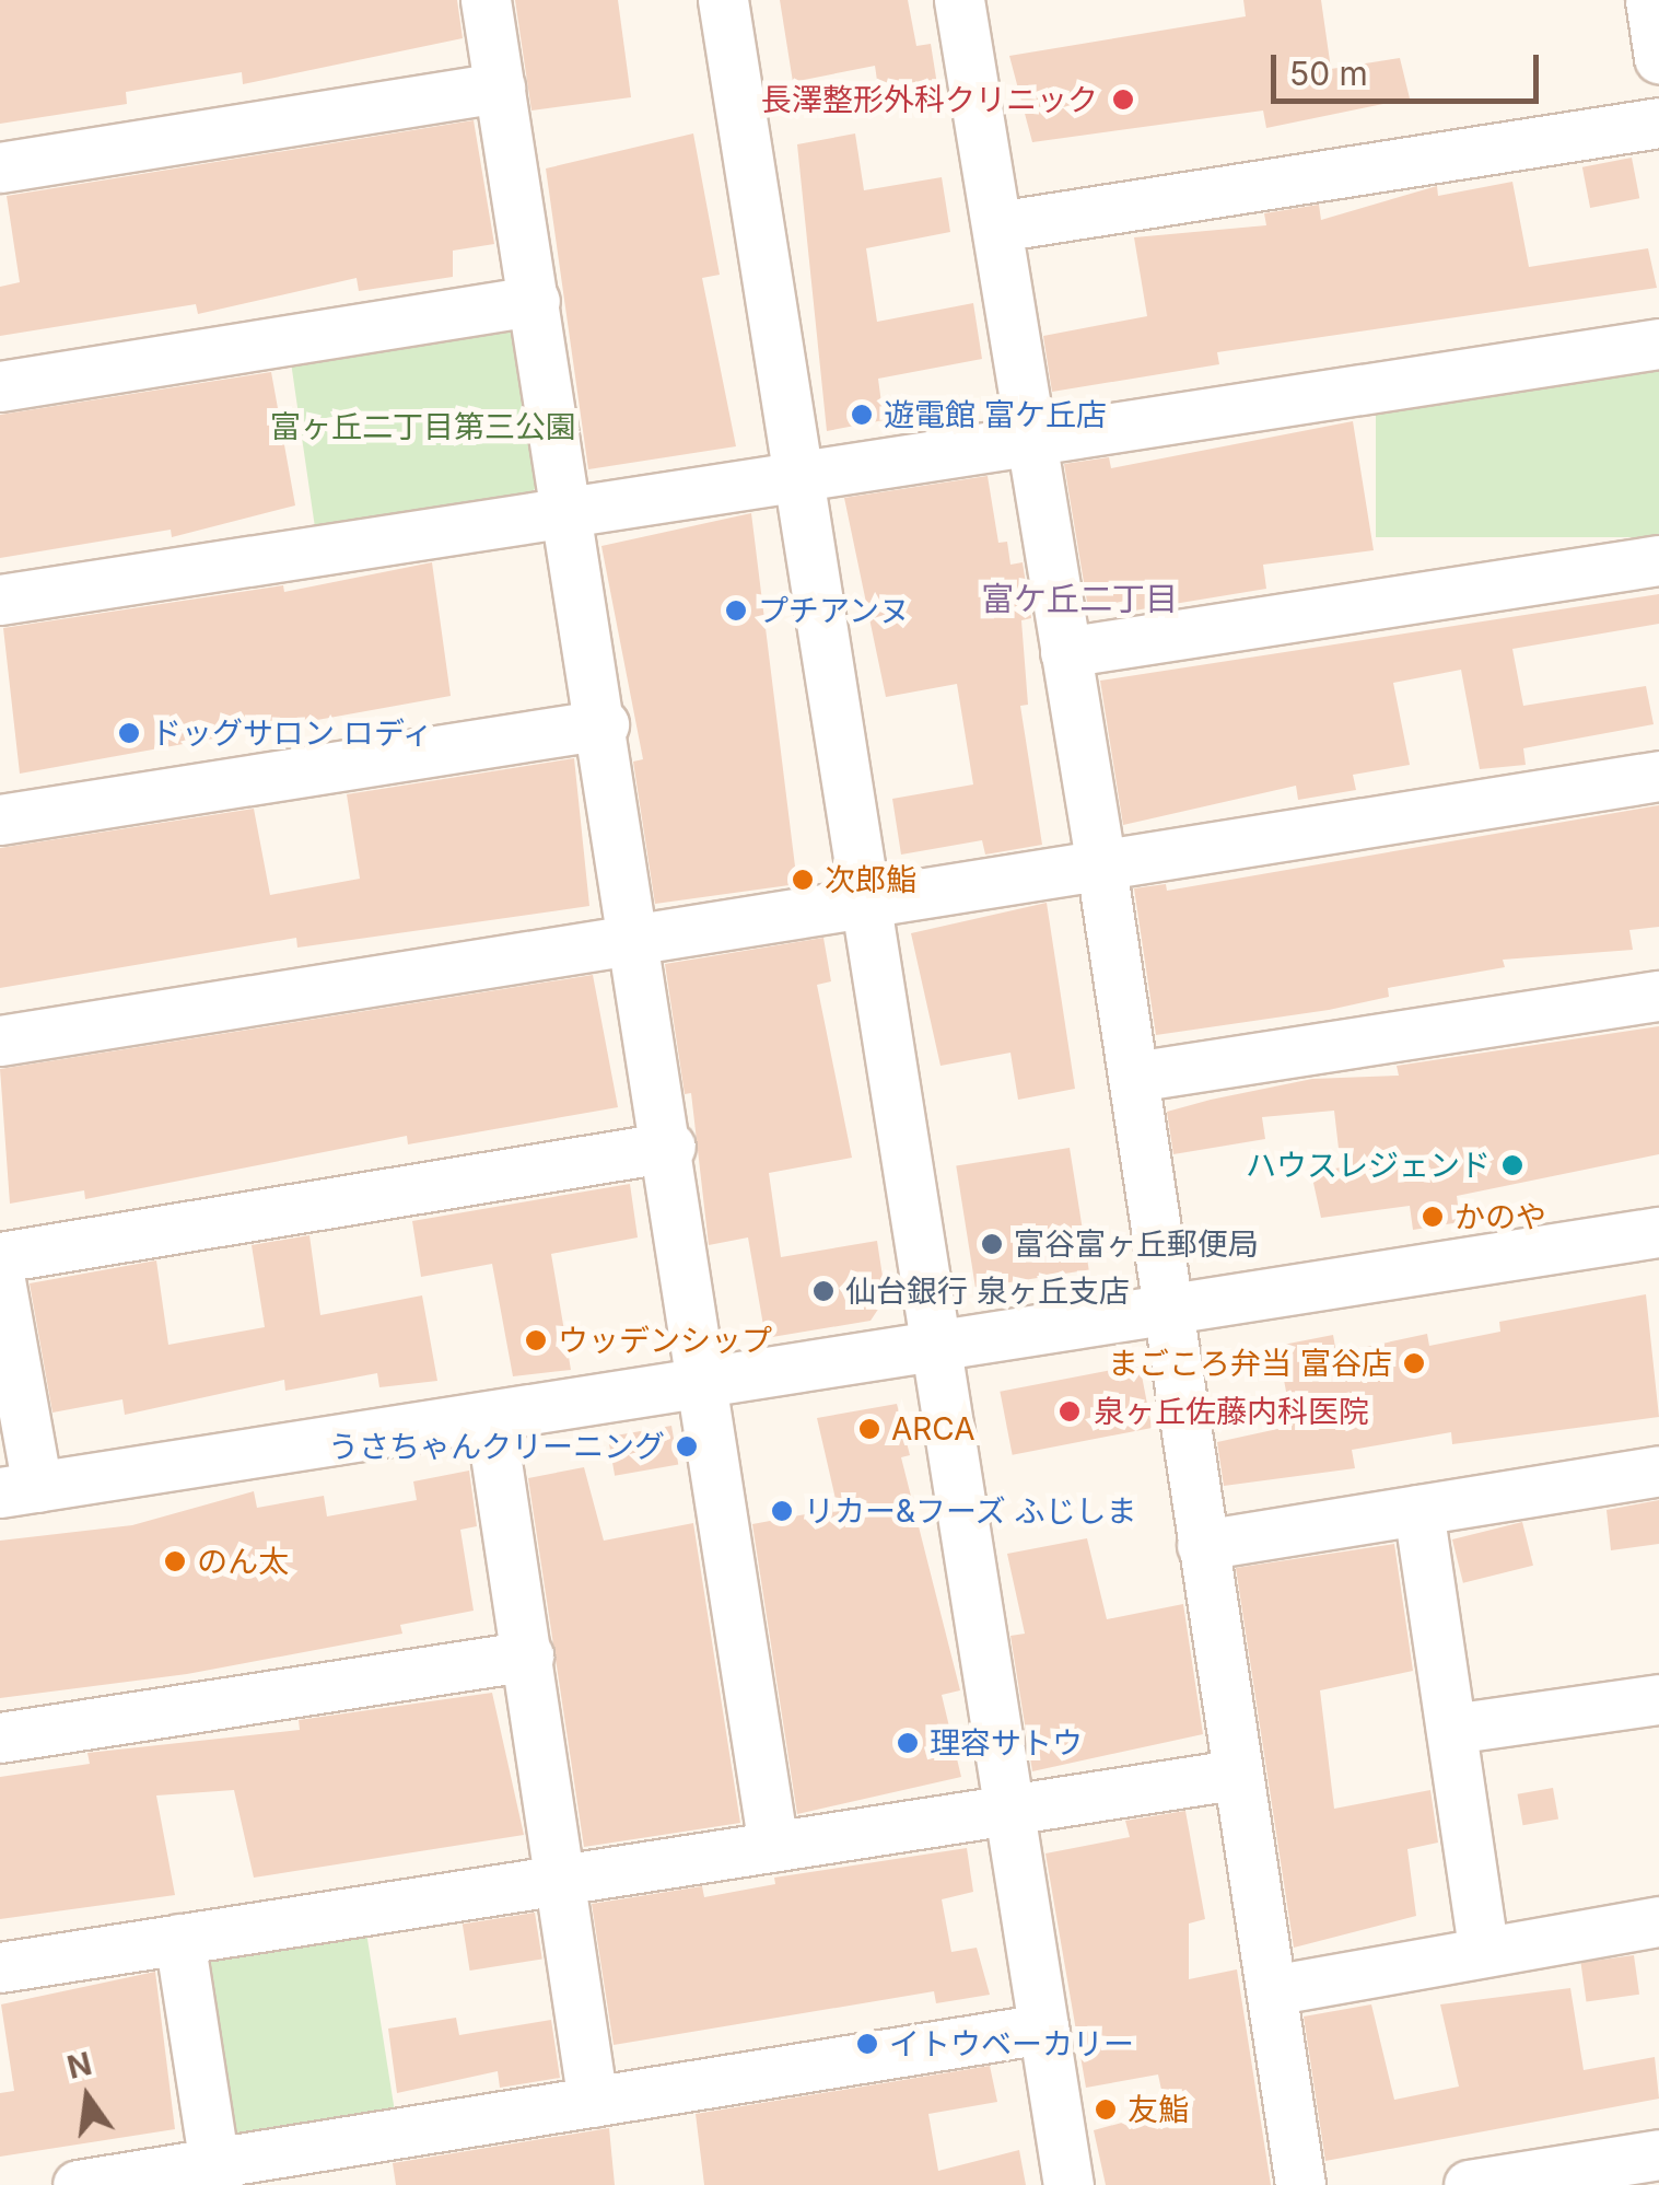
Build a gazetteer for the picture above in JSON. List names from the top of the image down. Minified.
{"districts":["富ケ丘二丁目"],"parks":["富ヶ丘二丁目第三公園"],"places":["長澤整形外科クリニック","遊電館 富ケ丘店","プチアンヌ","ドッグサロン ロディ","次郎鮨","ハウスレジェンド","かのや","富谷富ヶ丘郵便局","仙台銀行 泉ヶ丘支店","ウッデンシップ","まごころ弁当 富谷店","泉ヶ丘佐藤内科医院","ARCA","うさちゃんクリーニング","リカー&フーズ ふじしま","のん太","理容サトウ","イトウベーカリー","友鮨"],"scale_bar":"50 m","north":"top"}
